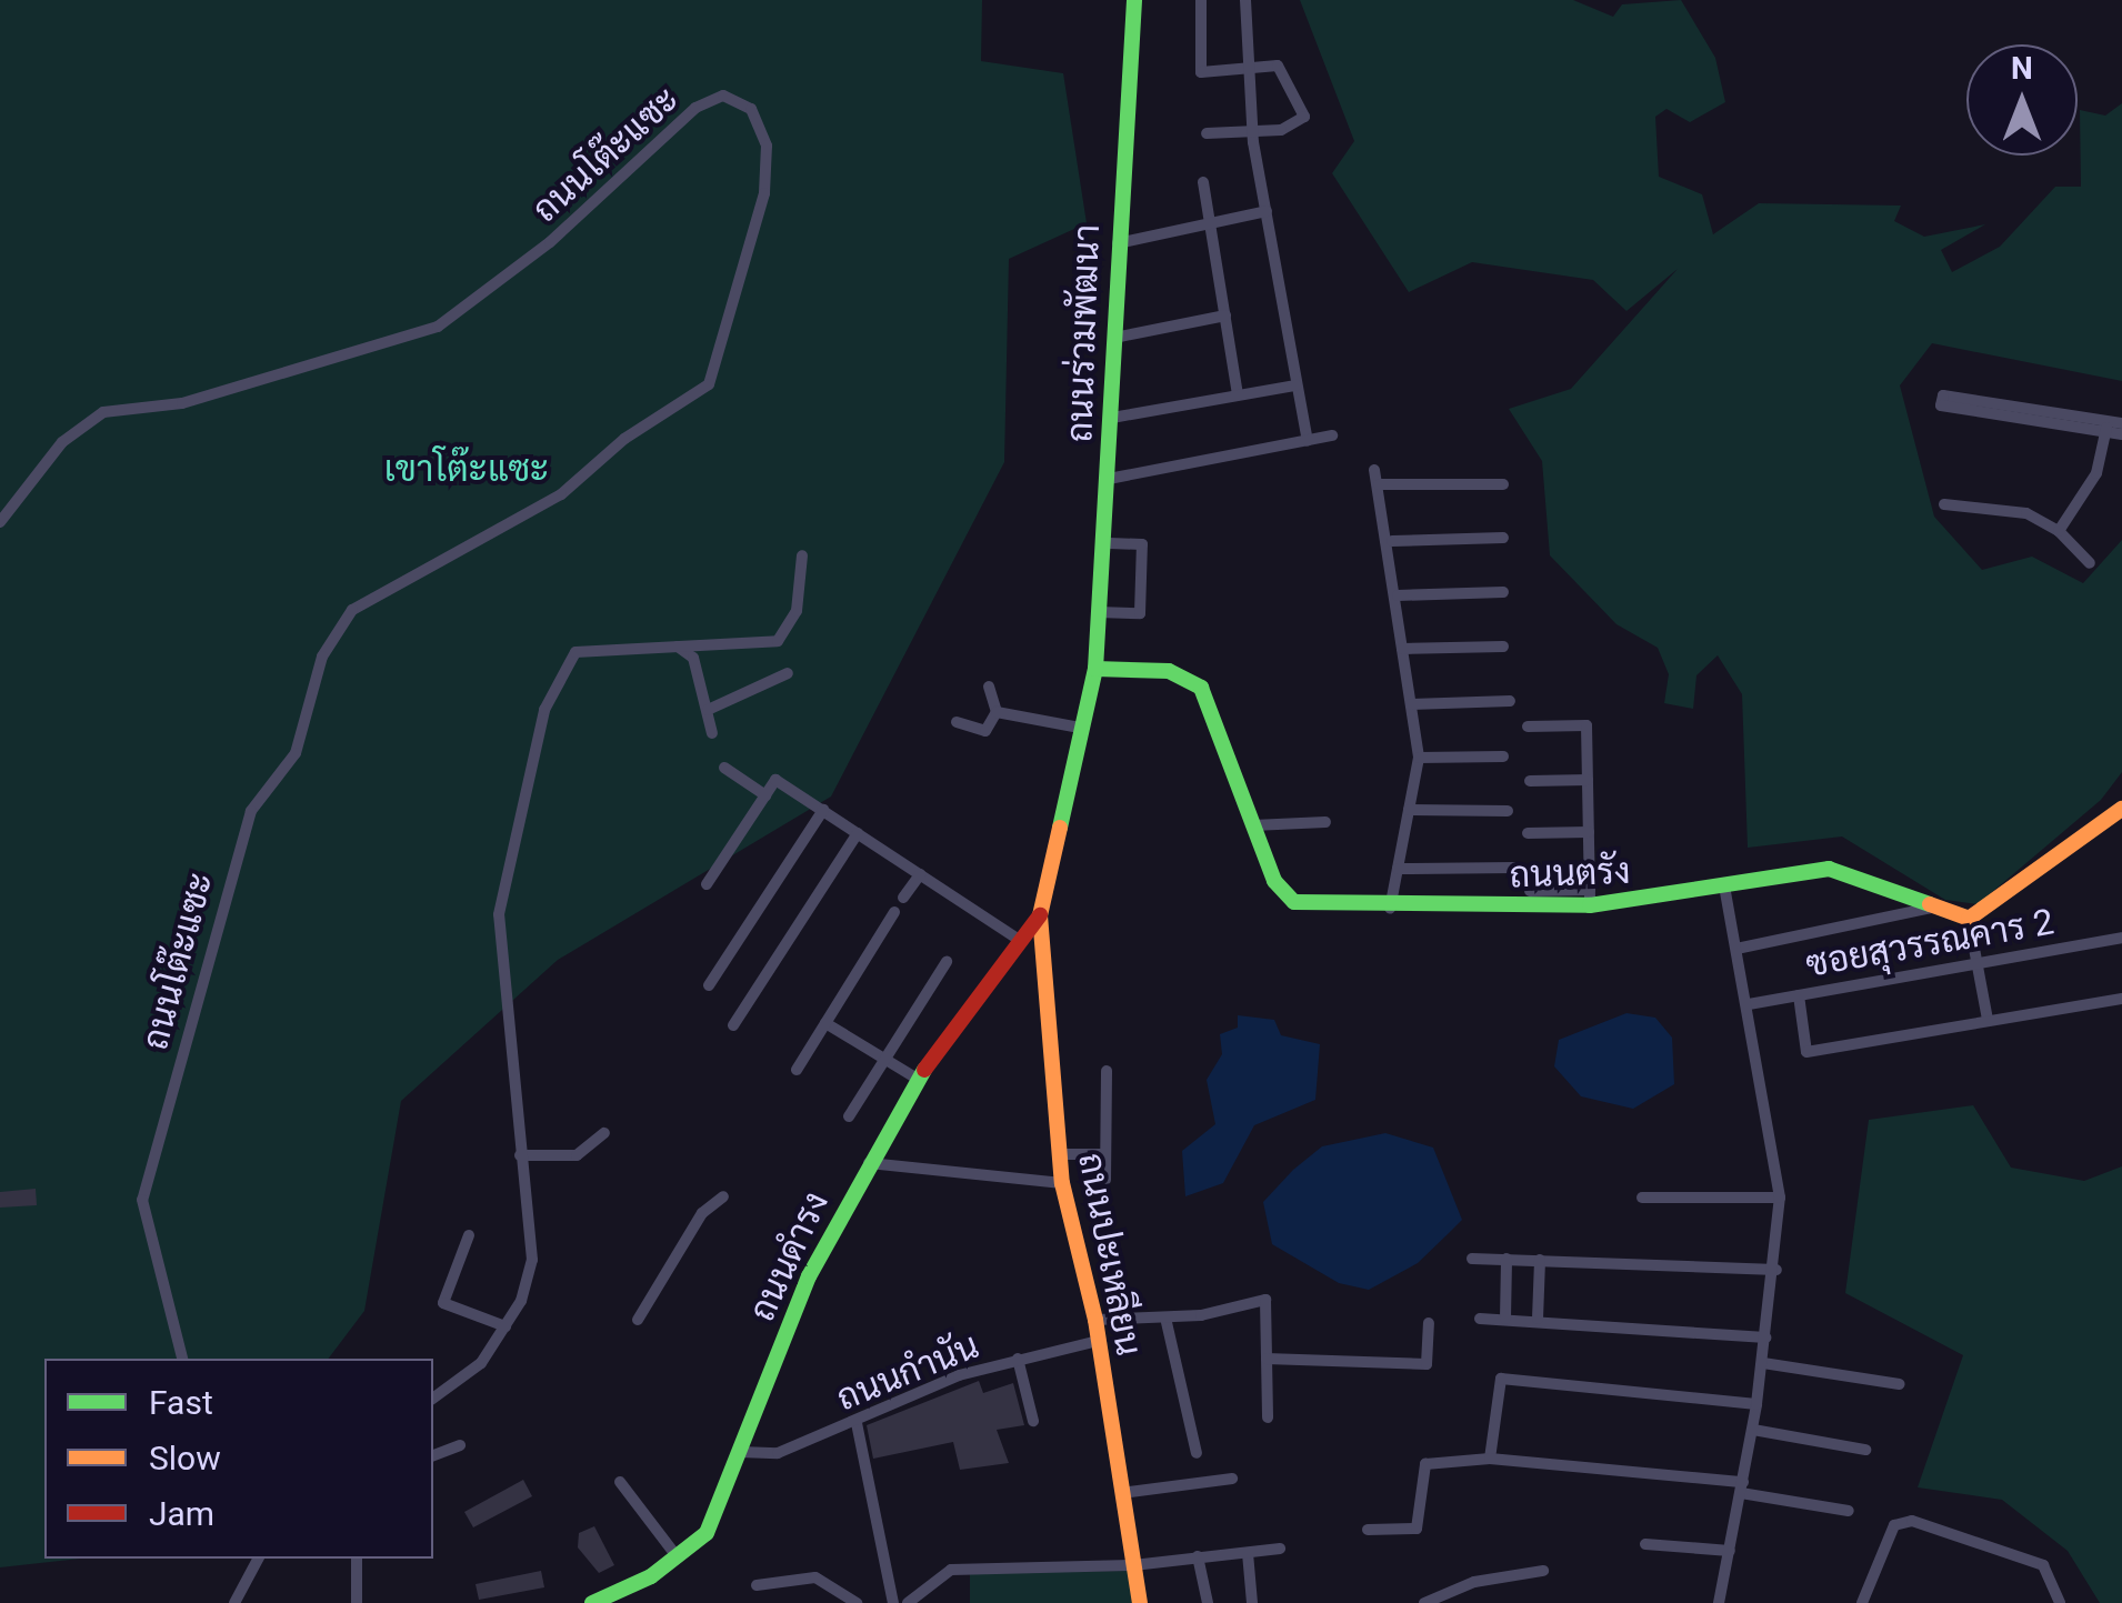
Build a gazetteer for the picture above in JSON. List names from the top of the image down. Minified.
{"streets":{"street":["ถนนโต๊ะแซะ","ถนนร่วมพัฒนา","ถนนตรัง","ซอยสุวรรณคาร 2","ถนนปะเหลียน","ถนนดำรง","ถนนกำนัน"]},"crossings":[["ถนนร่วมพัฒนา","ถนนตรัง"],["ถนนปะเหลียน","ถนนดำรง"],["ถนนปะเหลียน","ถนนกำนัน"],["ถนนดำรง","ถนนกำนัน"]],"parks":["เขาโต๊ะแซะ"],"legend":["Fast","Slow","Jam"],"north":"top"}
